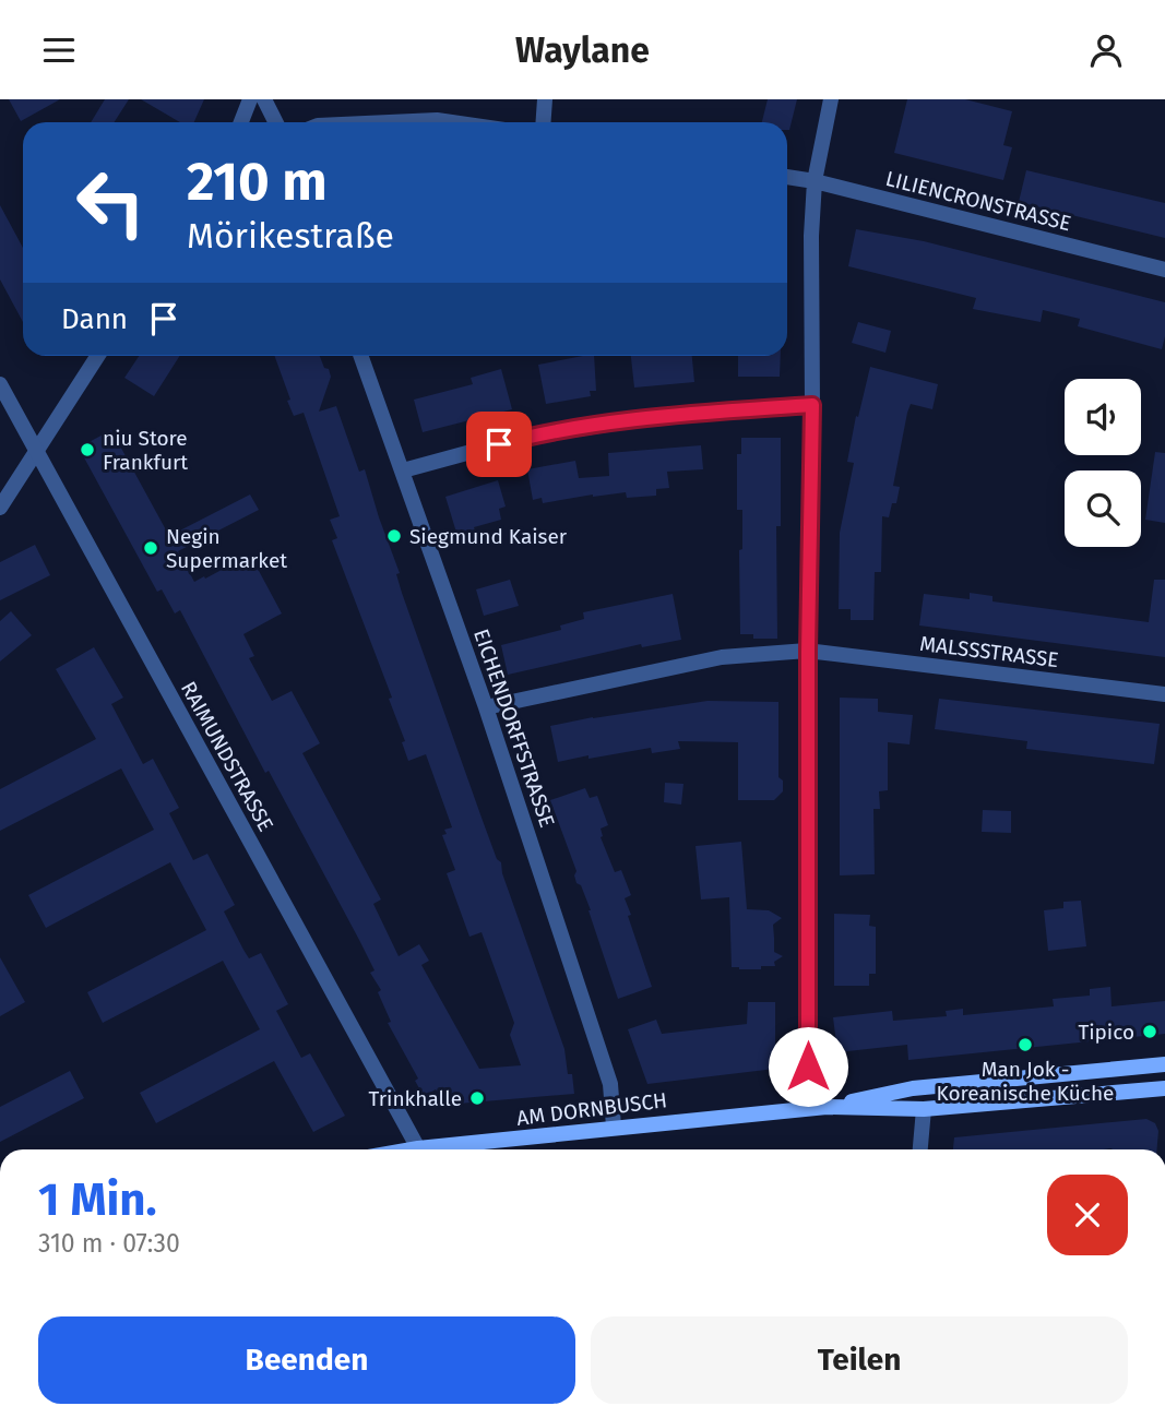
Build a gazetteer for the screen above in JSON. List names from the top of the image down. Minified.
{"streets":{"main road":["AM DORNBUSCH"],"street":["LILIENCRONSTRASSE","MALSSSTRASSE","EICHENDORFFSTRASSE","RAIMUNDSTRASSE"]},"crossings":[["MALSSSTRASSE","EICHENDORFFSTRASSE"],["EICHENDORFFSTRASSE","AM DORNBUSCH"]],"places":["niu Store Frankfurt","Siegmund Kaiser","Negin Supermarket","Tipico","Man Jok - Koreanische Küche","Trinkhalle"],"page":{"header":"Waylane","turn":["210 m","Mörikestraße"],"then":"Dann","heading":["1 Min.","310 m · 07:30"],"buttons":["Beenden","Teilen"]}}
